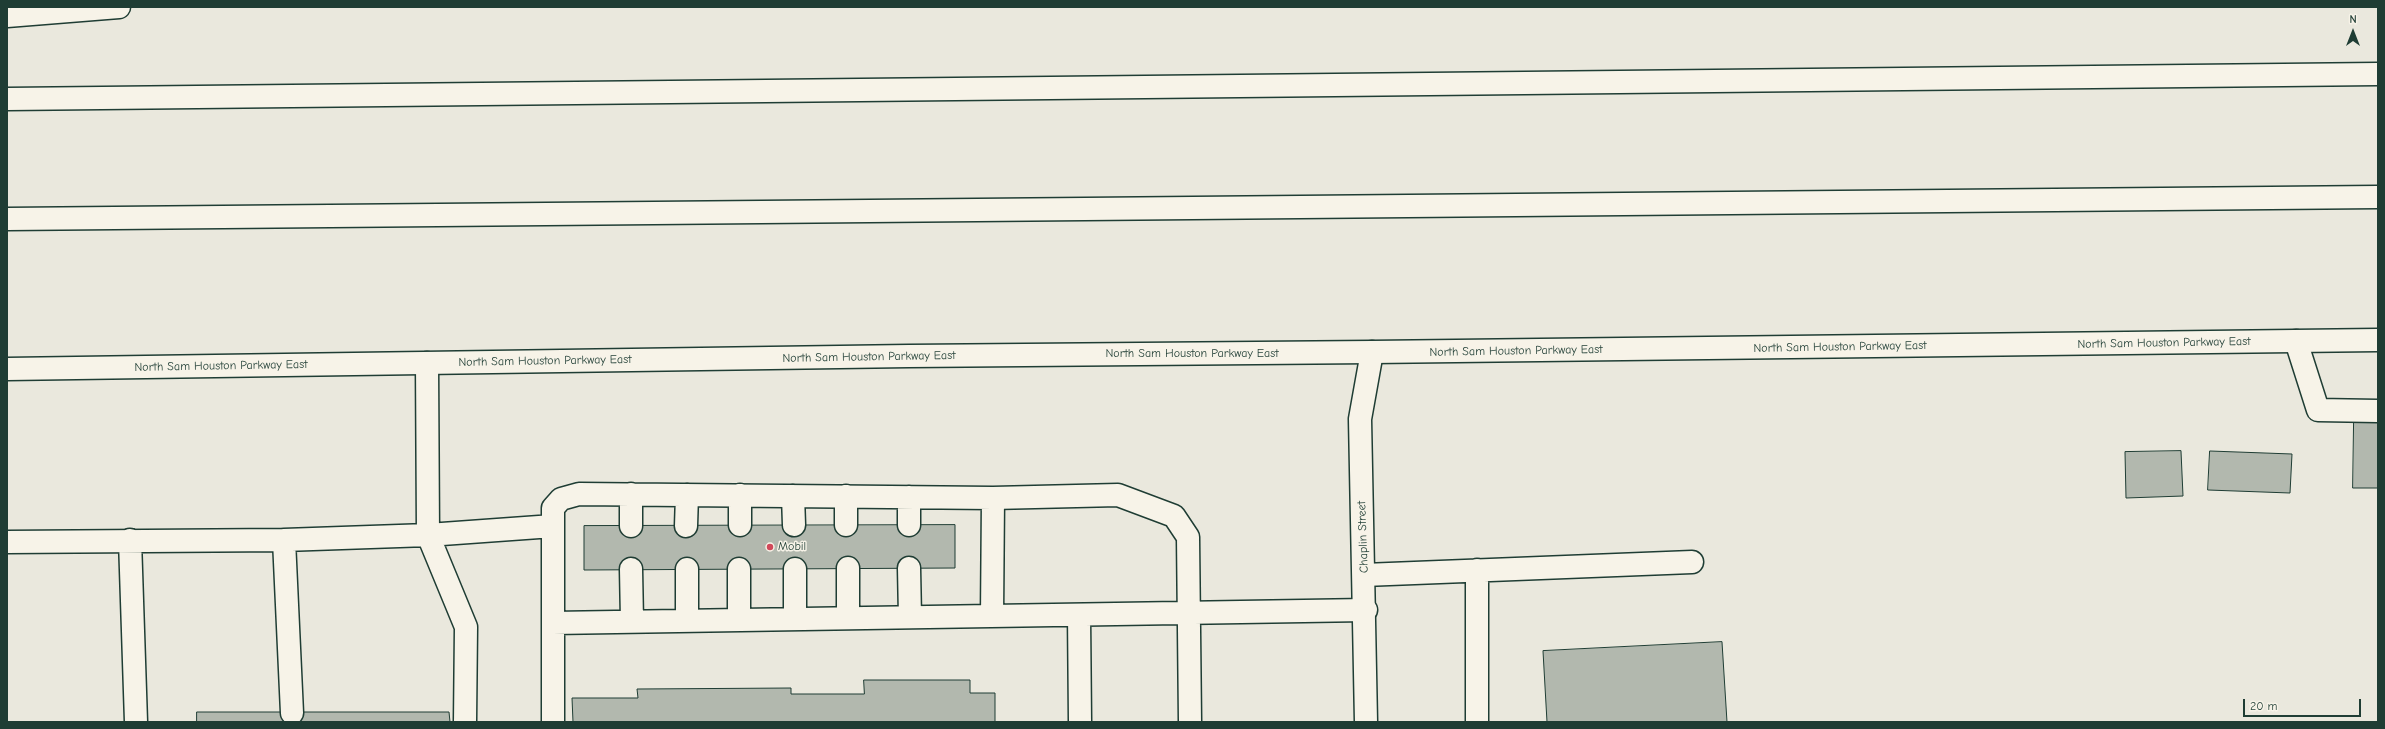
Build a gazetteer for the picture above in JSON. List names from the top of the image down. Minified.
{"streets":{"main road":["North Sam Houston Parkway East","Chaplin Street"]},"crossings":[["North Sam Houston Parkway East","Chaplin Street"]],"places":["Mobil"],"scale_bar":"20 m","north":"top"}
